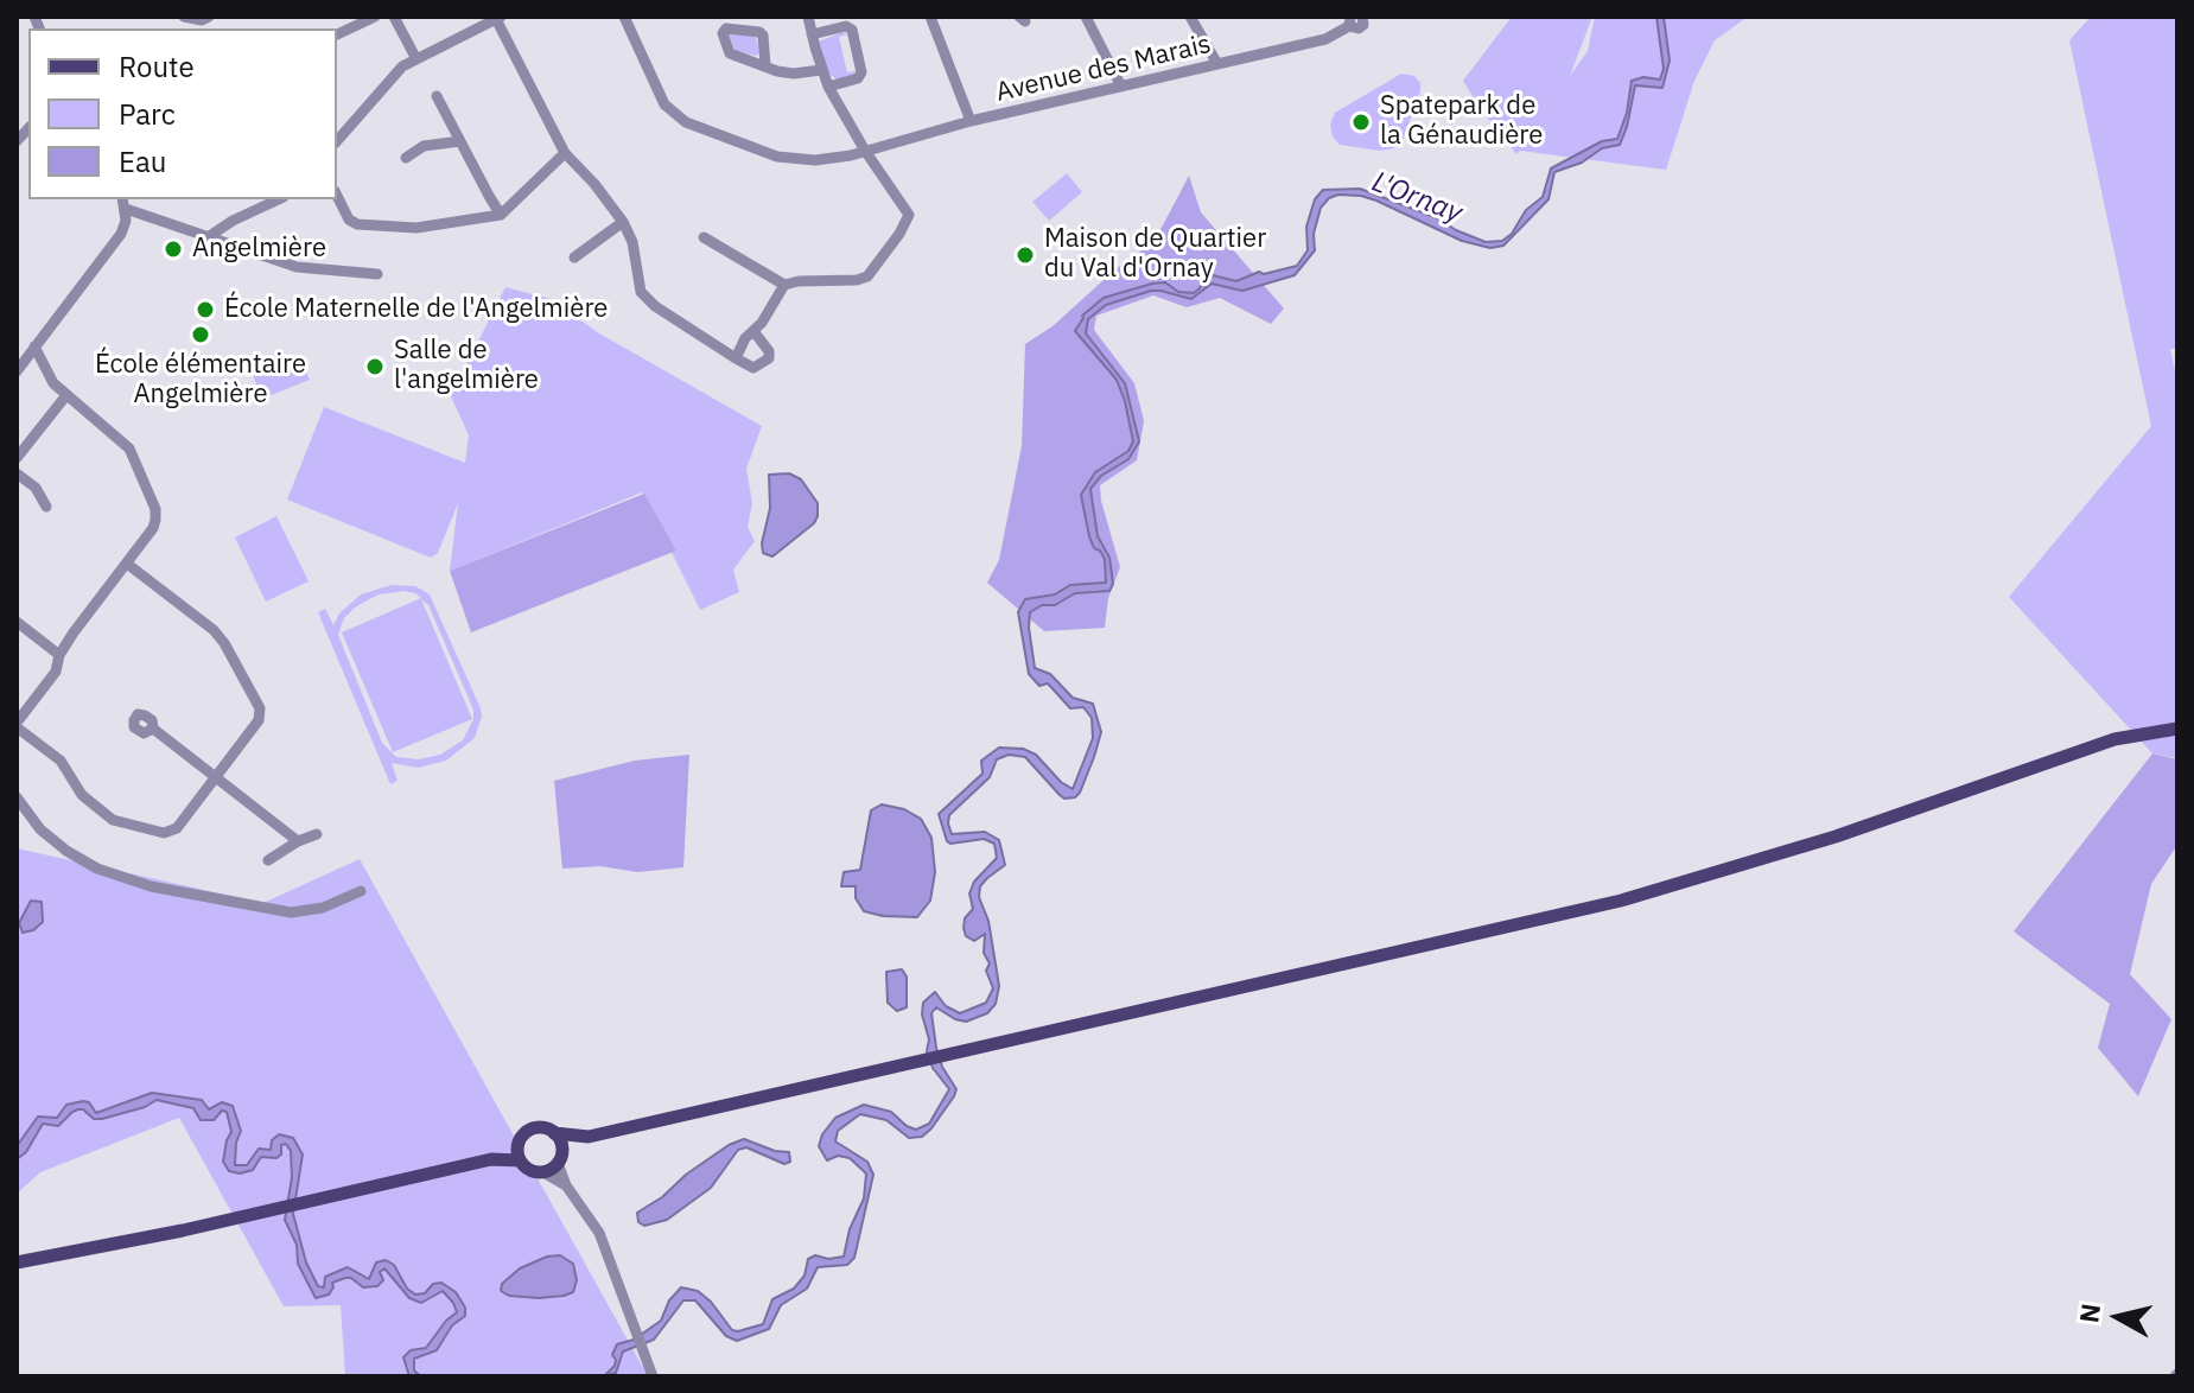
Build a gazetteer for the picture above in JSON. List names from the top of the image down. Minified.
{"streets":{"street":["Avenue des Marais"]},"water":["L'Ornay"],"places":["Spatepark de la Génaudière","Angelmière","Maison de Quartier du Val d'Ornay","École Maternelle de l'Angelmière","École élémentaire Angelmière","Salle de l'angelmière"],"legend":["Route","Parc","Eau"],"north":"left"}
